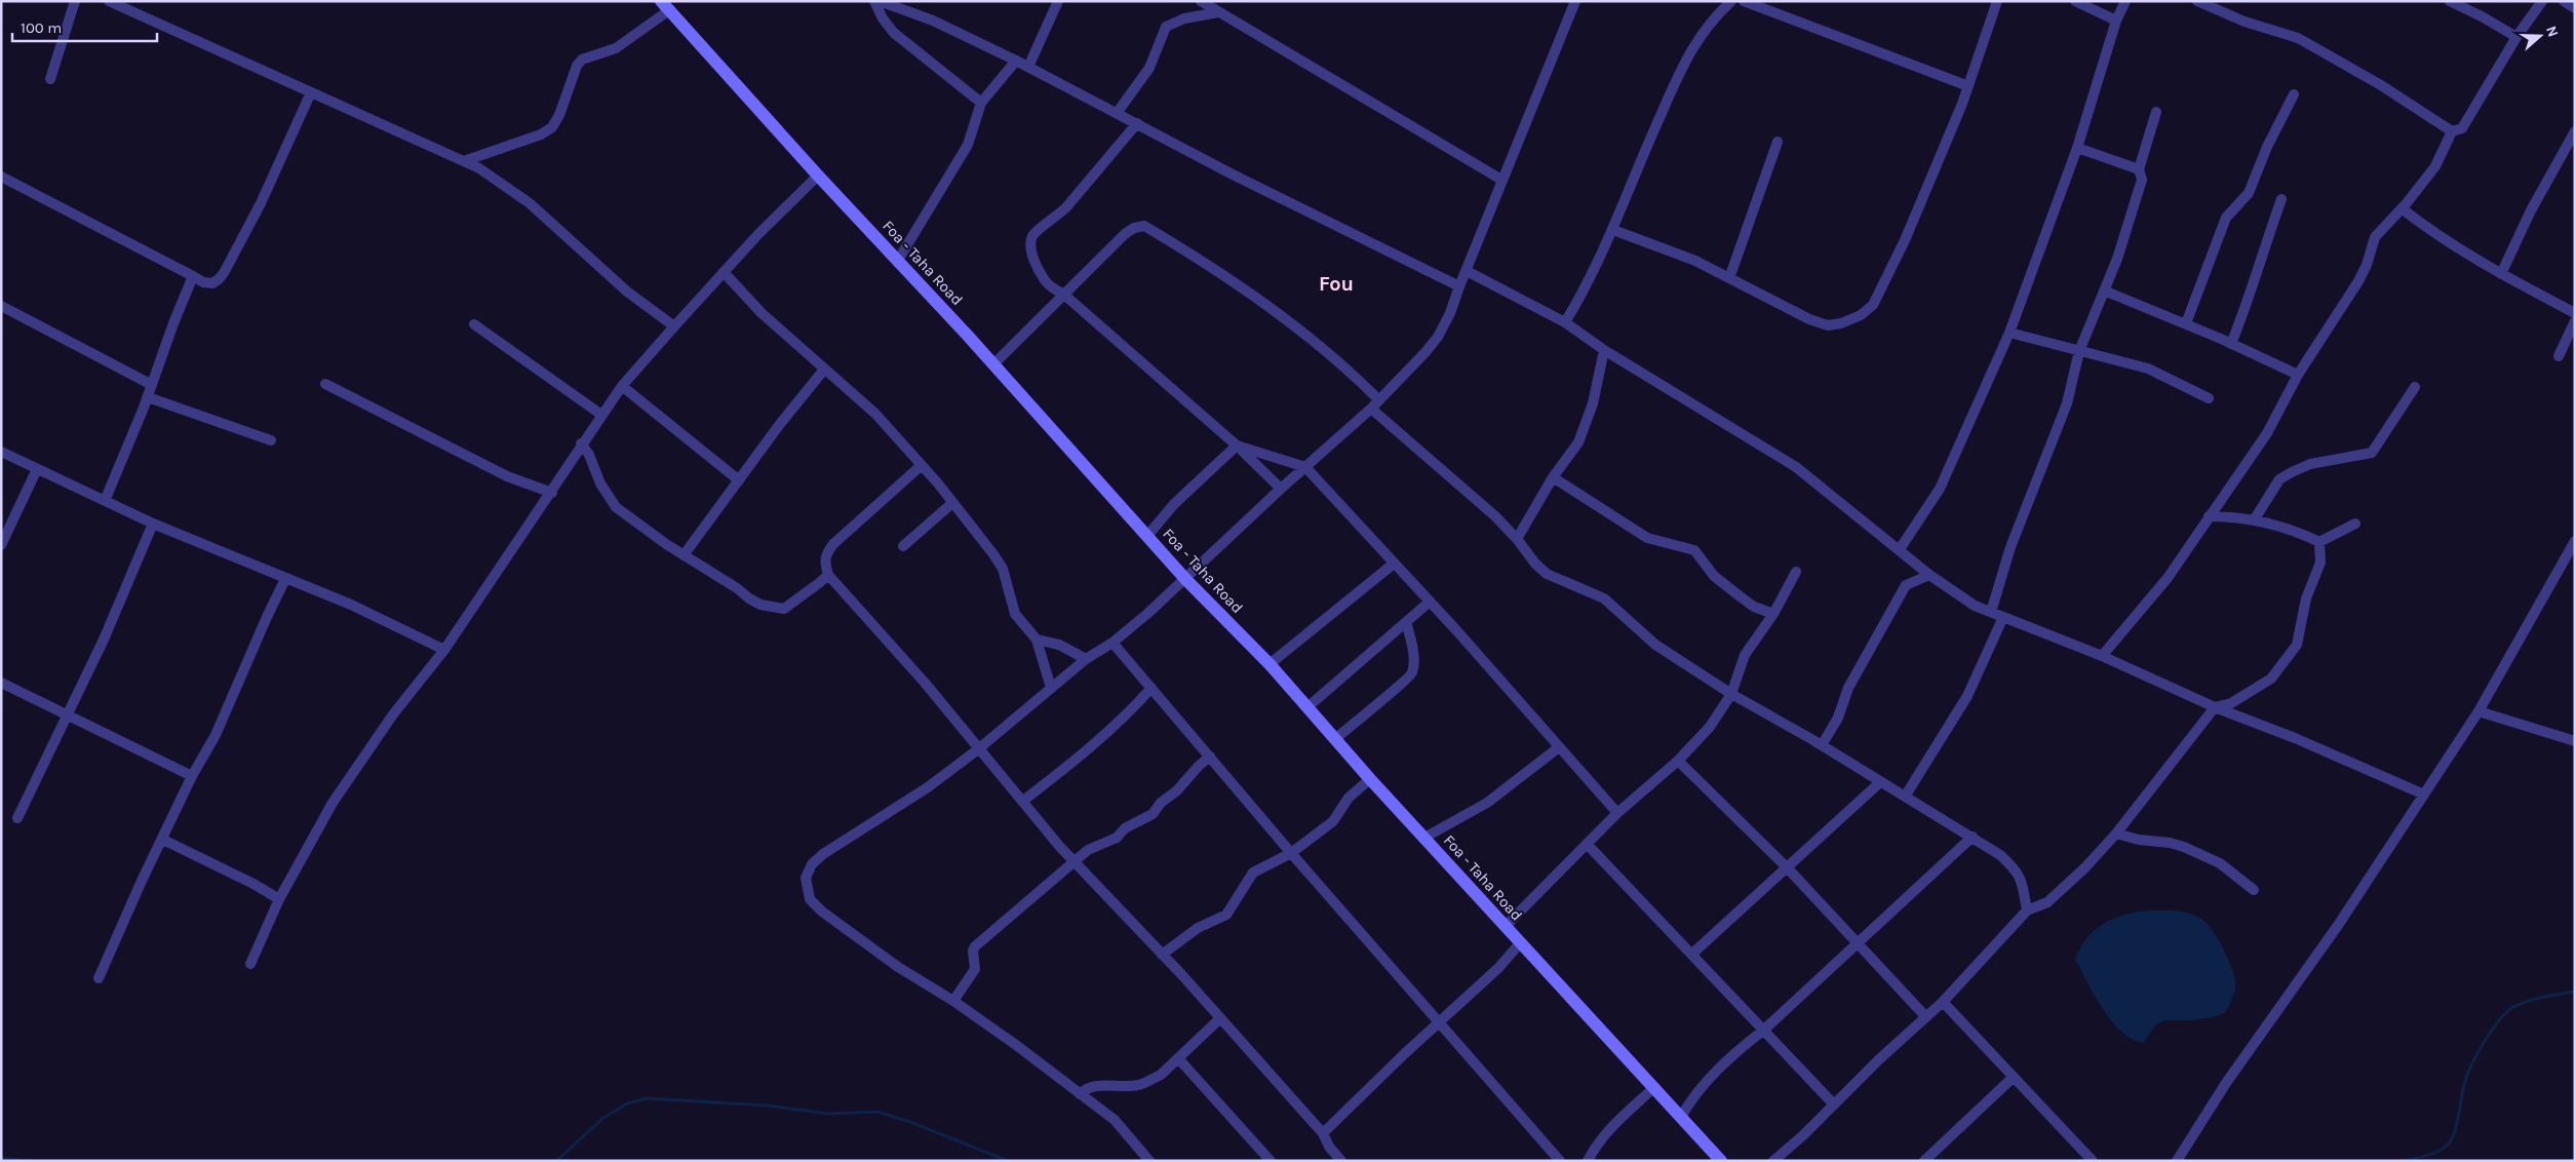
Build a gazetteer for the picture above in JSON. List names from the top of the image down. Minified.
{"streets":{"street":["Foa - Taha Road"]},"districts":["Fou"],"scale_bar":"100 m","north":"right"}
